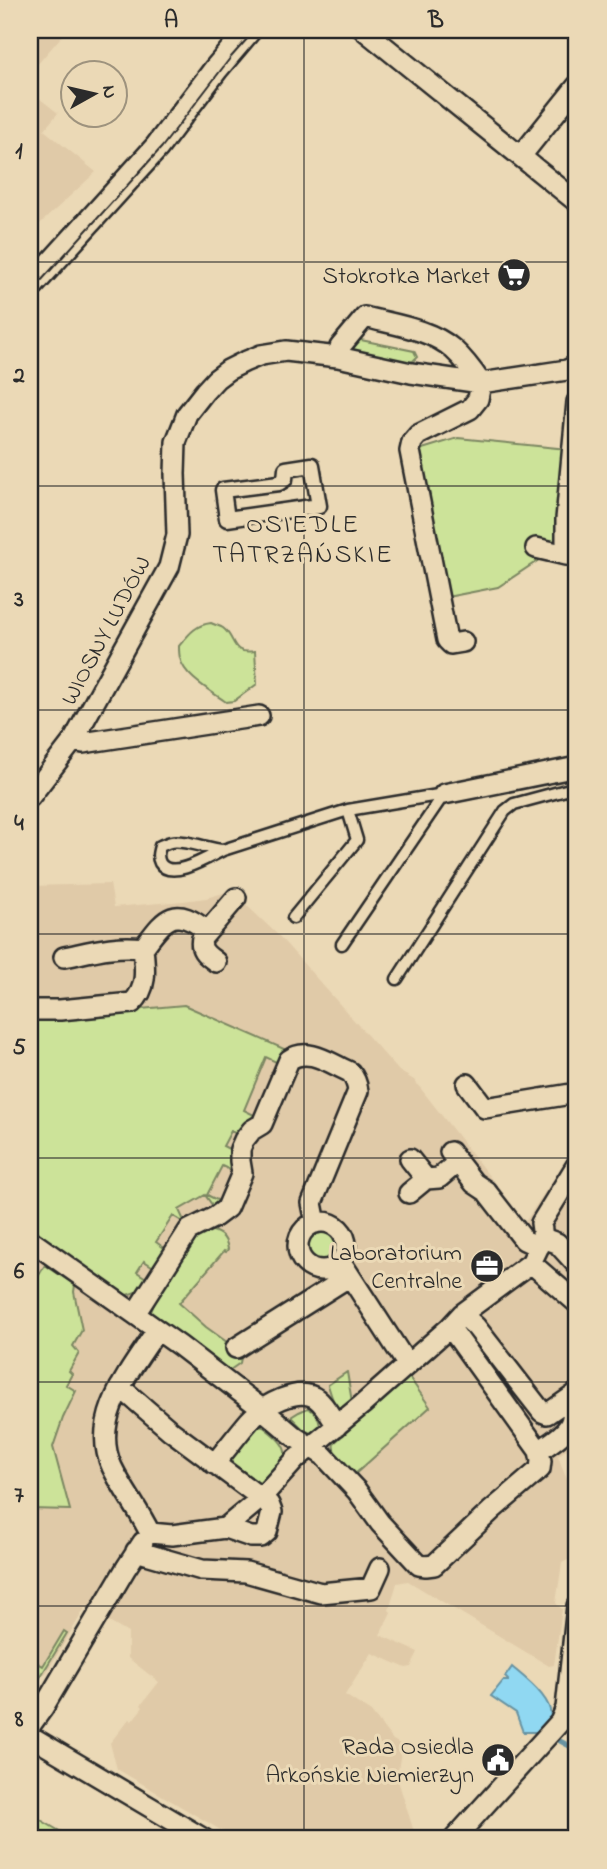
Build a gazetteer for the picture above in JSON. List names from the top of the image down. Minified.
{"streets":{"street":["WIOSNY LUDÓW"]},"districts":["OSIEDLE TATRZAŃSKIE"],"places":{"supermarket":["Stokrotka Market"],"office":["Laboratorium Centralne"],"public building":["Rada Osiedla Arkońskie Niemierzyn"]},"north":"right","grid":{"columns":["A","B"],"rows":["1","2","3","4","5","6","7","8"]}}
